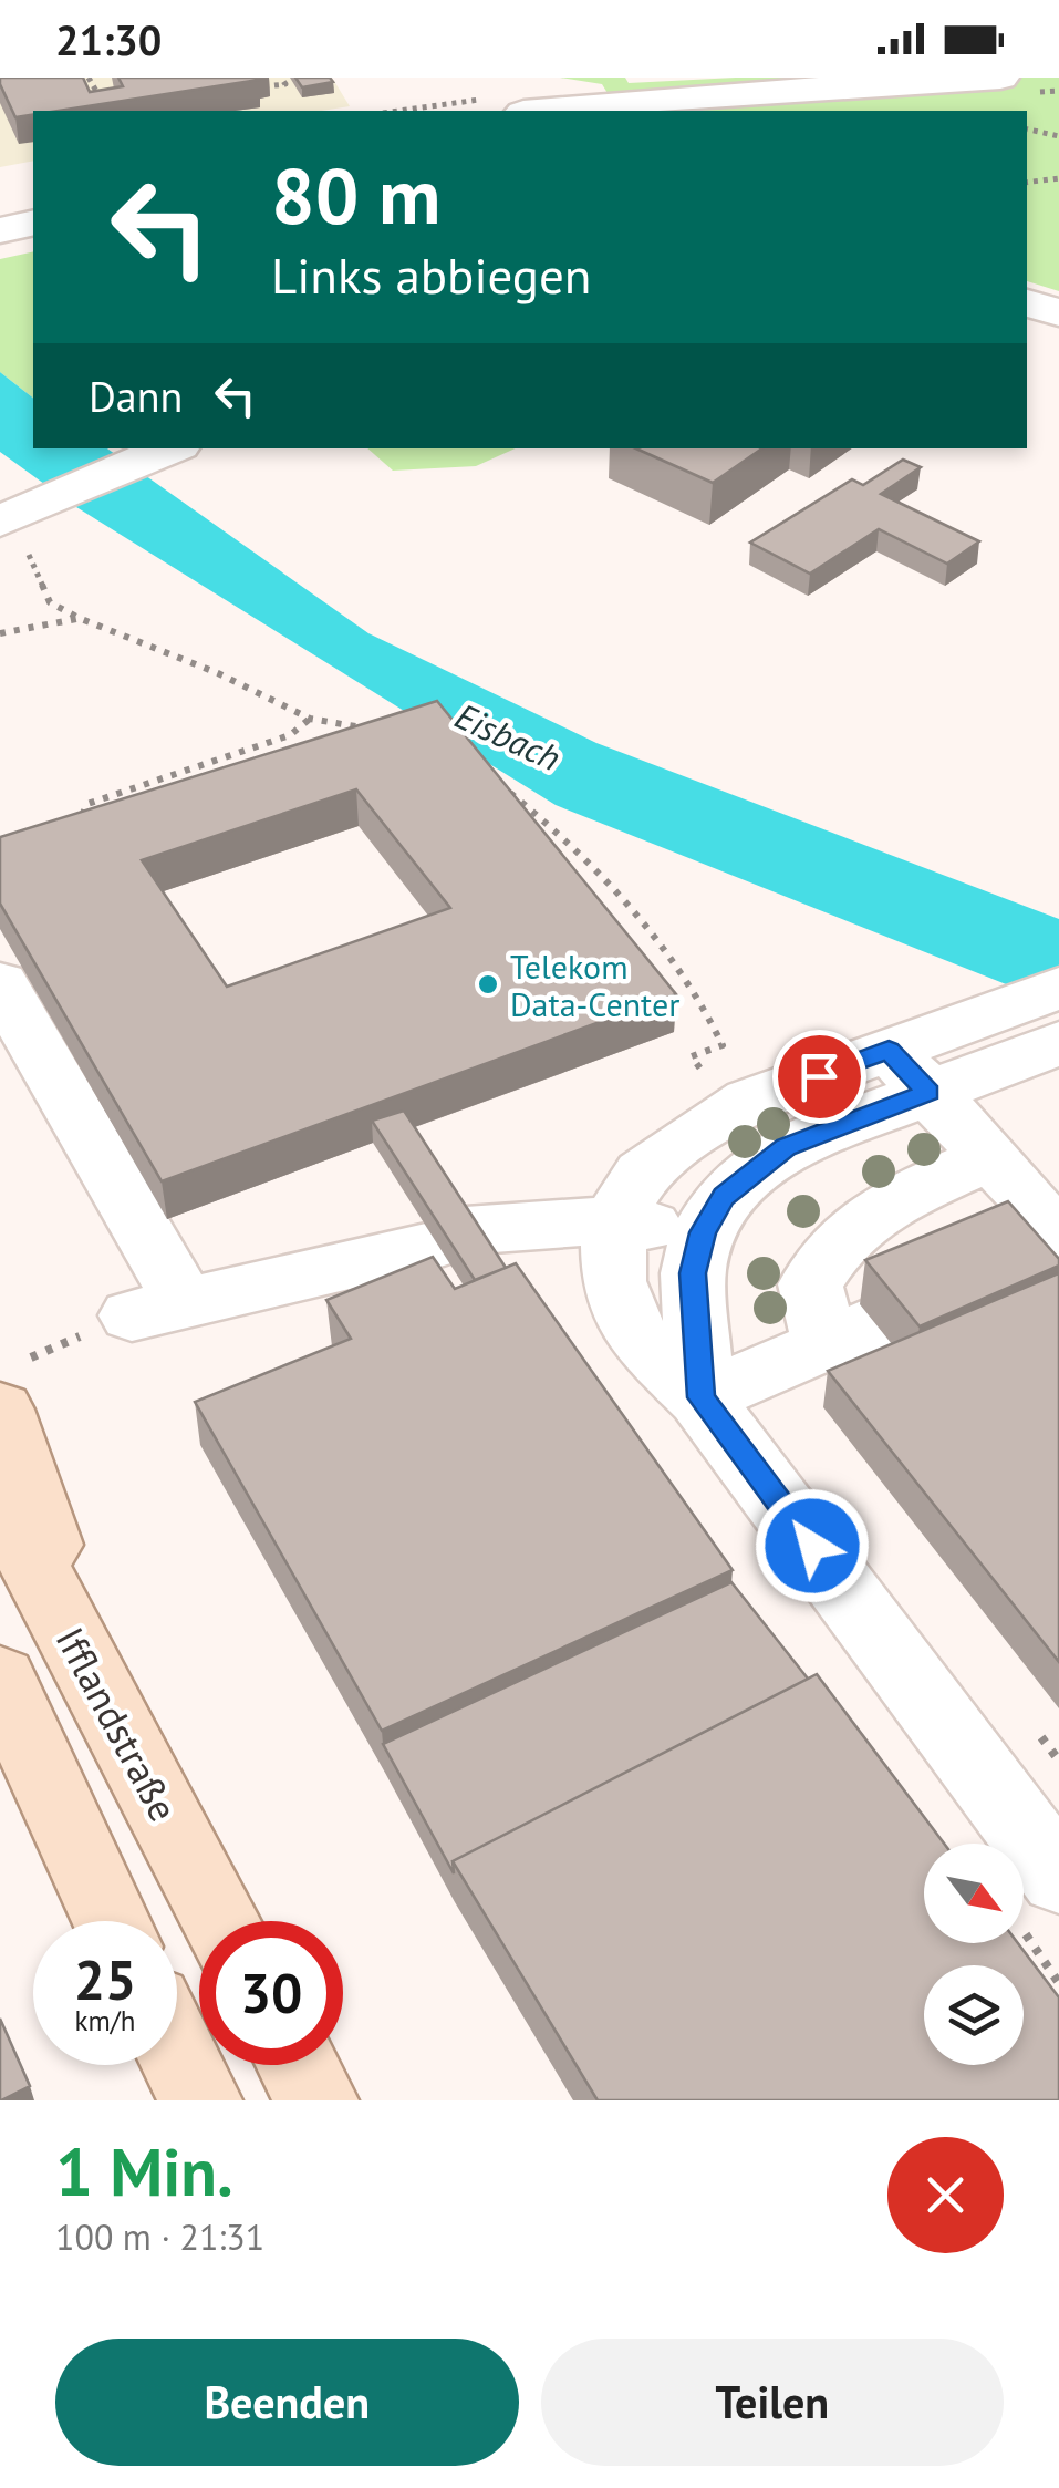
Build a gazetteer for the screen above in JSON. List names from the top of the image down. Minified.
{"streets":{"main road":["Ifflandstraße"]},"water":["Eisbach"],"places":["Telekom Data-Center"],"north":"bottom right","page":{"status":"21:30","turn":["80 m","Links abbiegen"],"then":"Dann","speed":"25 km/h","limit":"30","heading":["1 Min.","100 m · 21:31"],"buttons":["Beenden","Teilen"]}}
